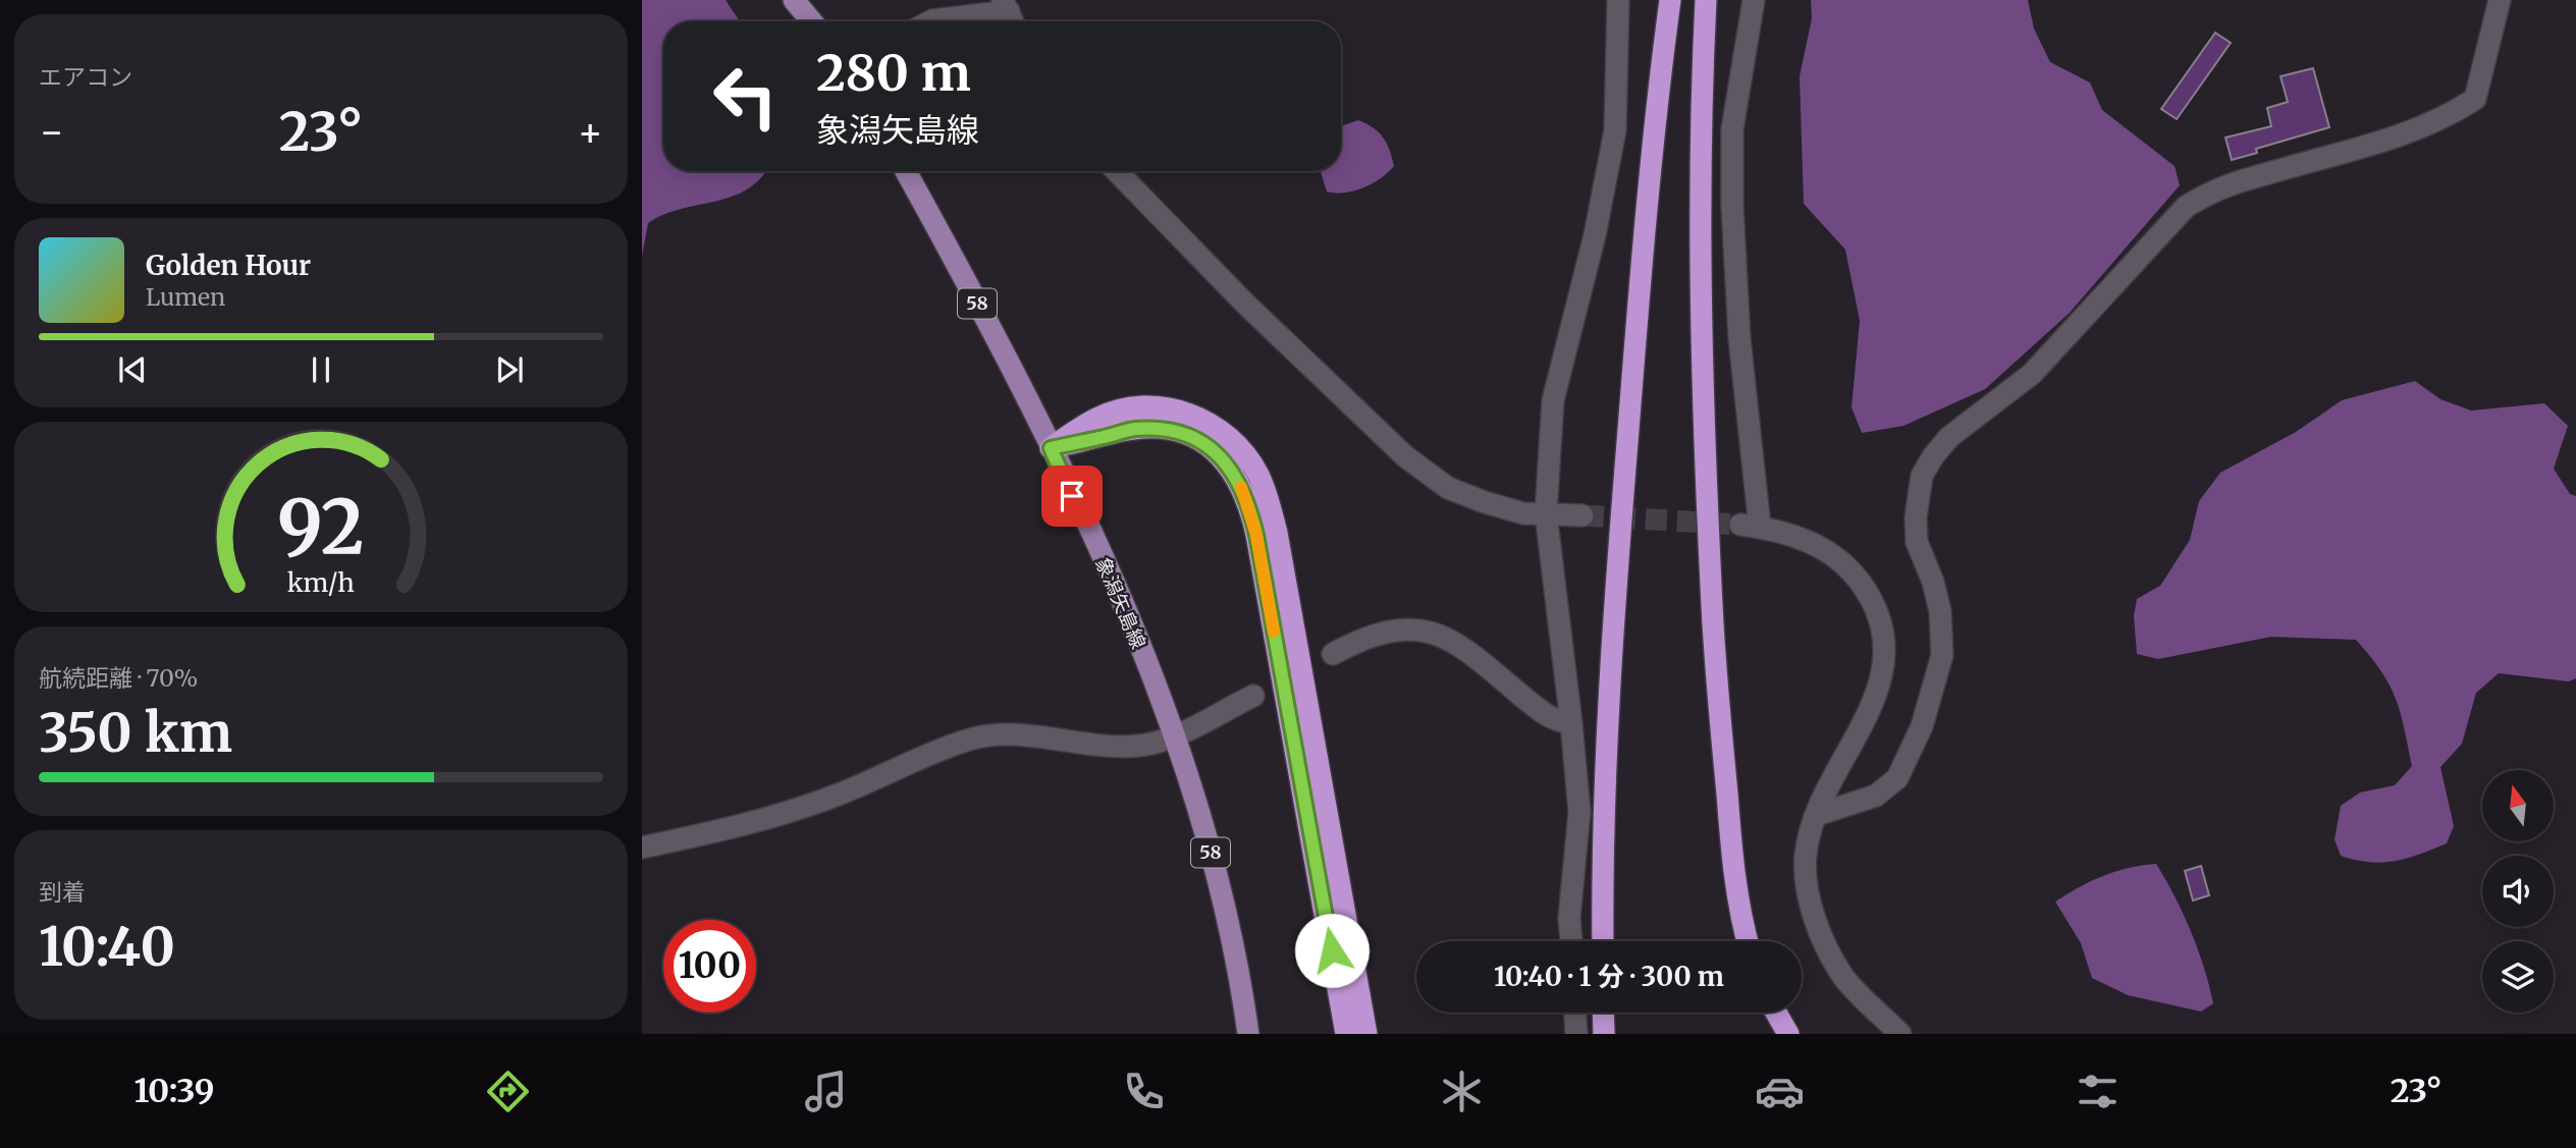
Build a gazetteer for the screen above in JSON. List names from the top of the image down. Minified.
{"streets":{"main road":["58","象潟矢島線"]},"north":"top","page":{"tile":["エアコン",["航続距離 · 70%","350 km"],["到着","10:40"]],"turn":["280 m","象潟矢島線"],"heat":["−","23°","+"],"song":["Golden Hour","Lumen"],"limit":"100","trip":"10:40 · 1 分 · 300 m","tabs":["10:39","23°"],"gauge":["92","km/h"]}}
